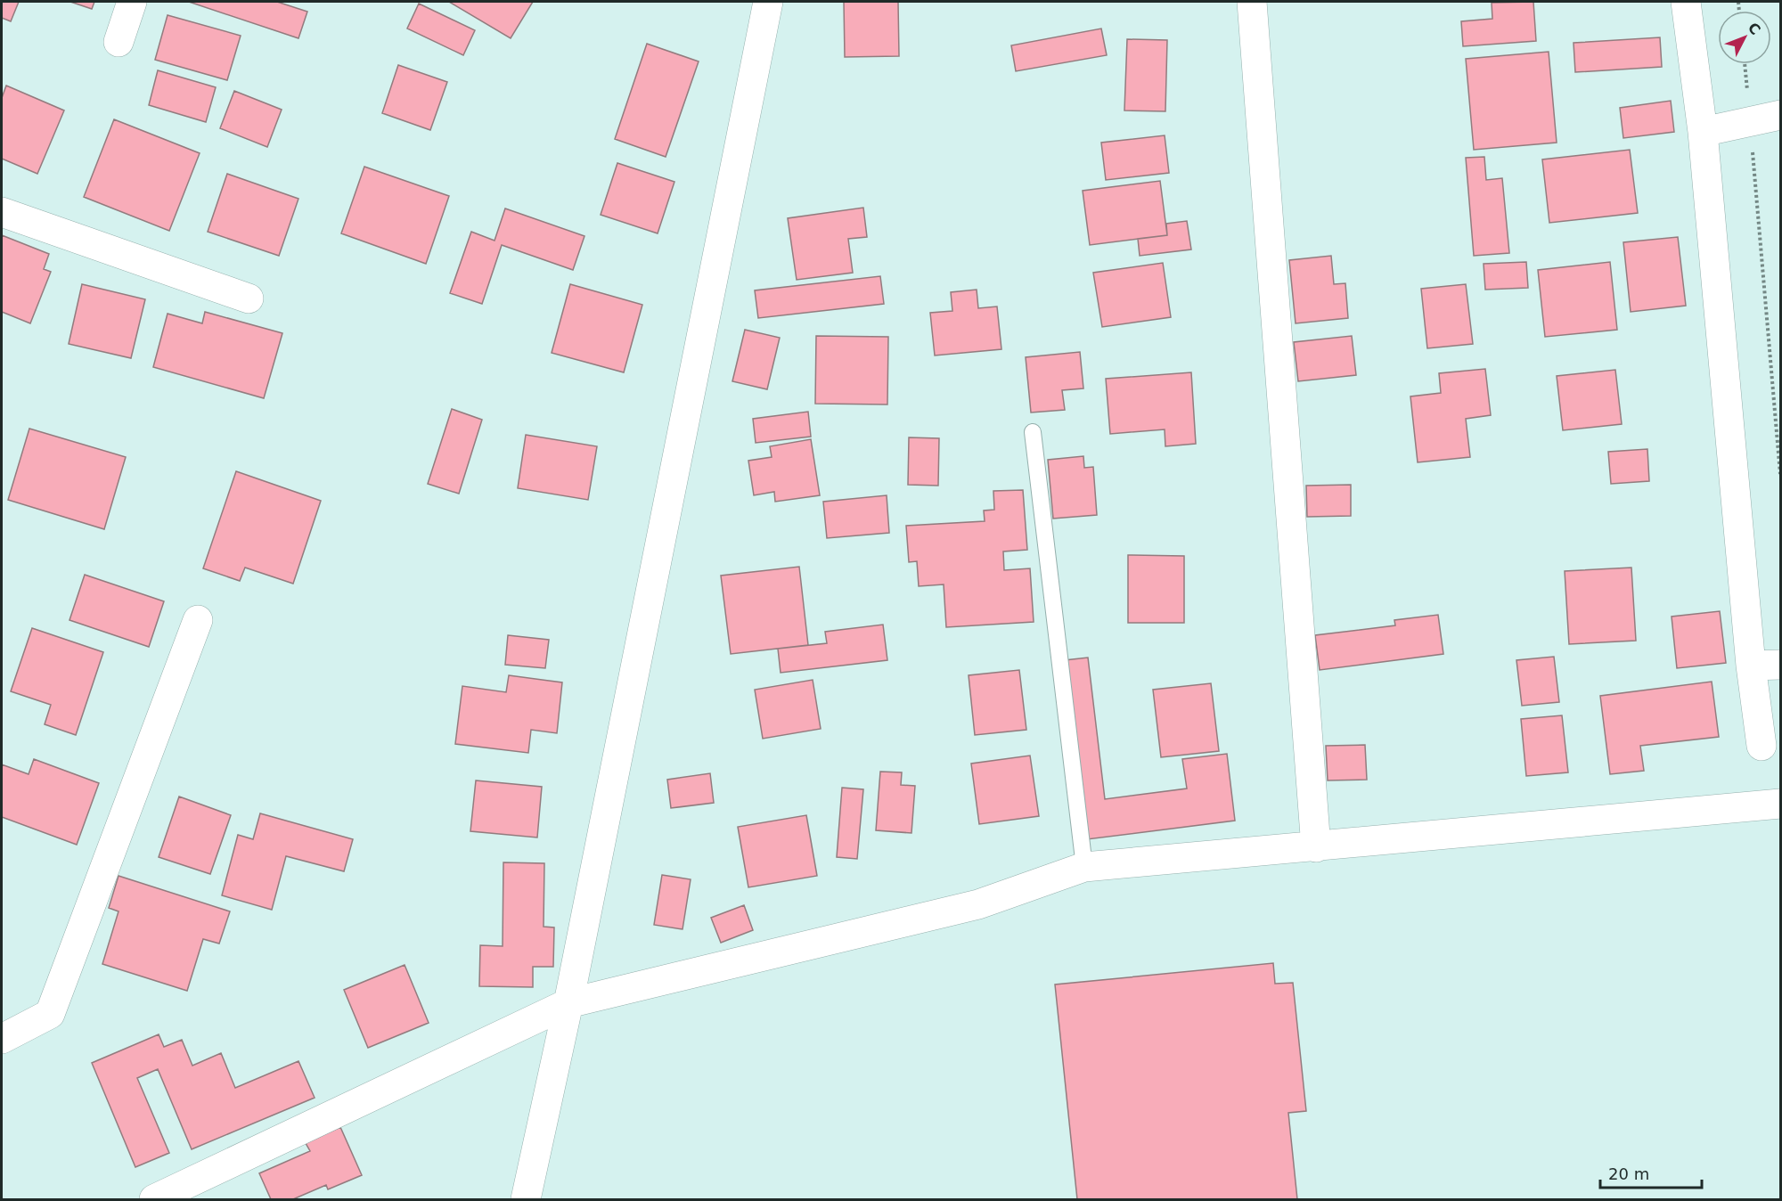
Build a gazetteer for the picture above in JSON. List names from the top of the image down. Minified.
{"scale_bar":"20 m","north":"top right"}
